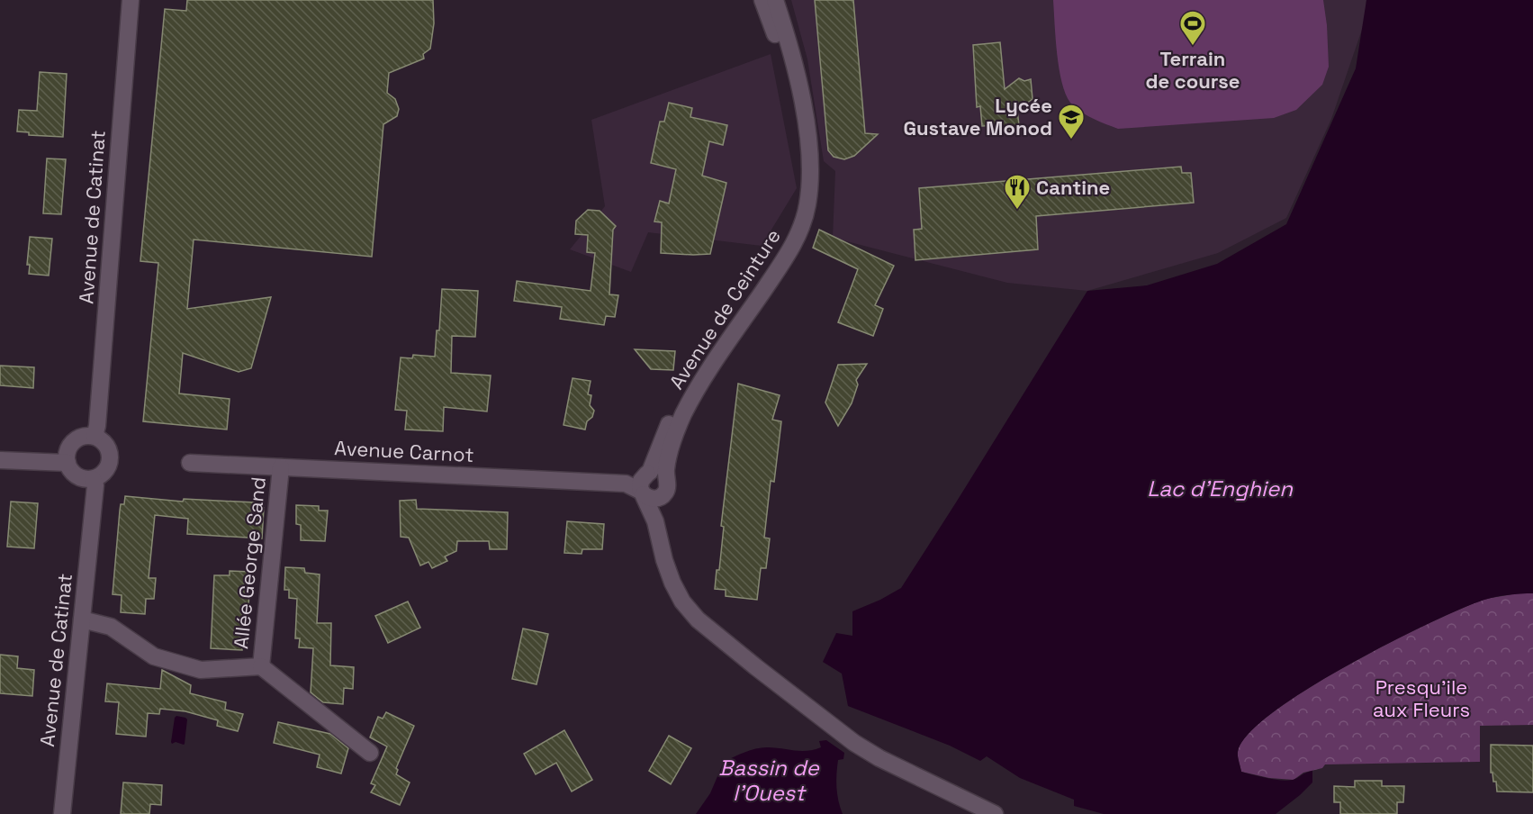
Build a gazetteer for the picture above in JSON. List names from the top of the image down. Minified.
{"streets":{"street":["Avenue de Catinat","Avenue de Ceinture","Avenue Carnot","Allée George Sand"]},"crossings":[["Avenue de Catinat","Allée George Sand"],["Avenue de Ceinture","Avenue Carnot"],["Avenue Carnot","Allée George Sand"]],"water":["Lac d'Enghien","Bassin de l'Ouest"],"parks":["Presqu'ile aux Fleurs"],"places":{"sports":["Terrain de course"],"school or university":["Lycée Gustave Monod"],"restaurant":["Cantine"]}}
